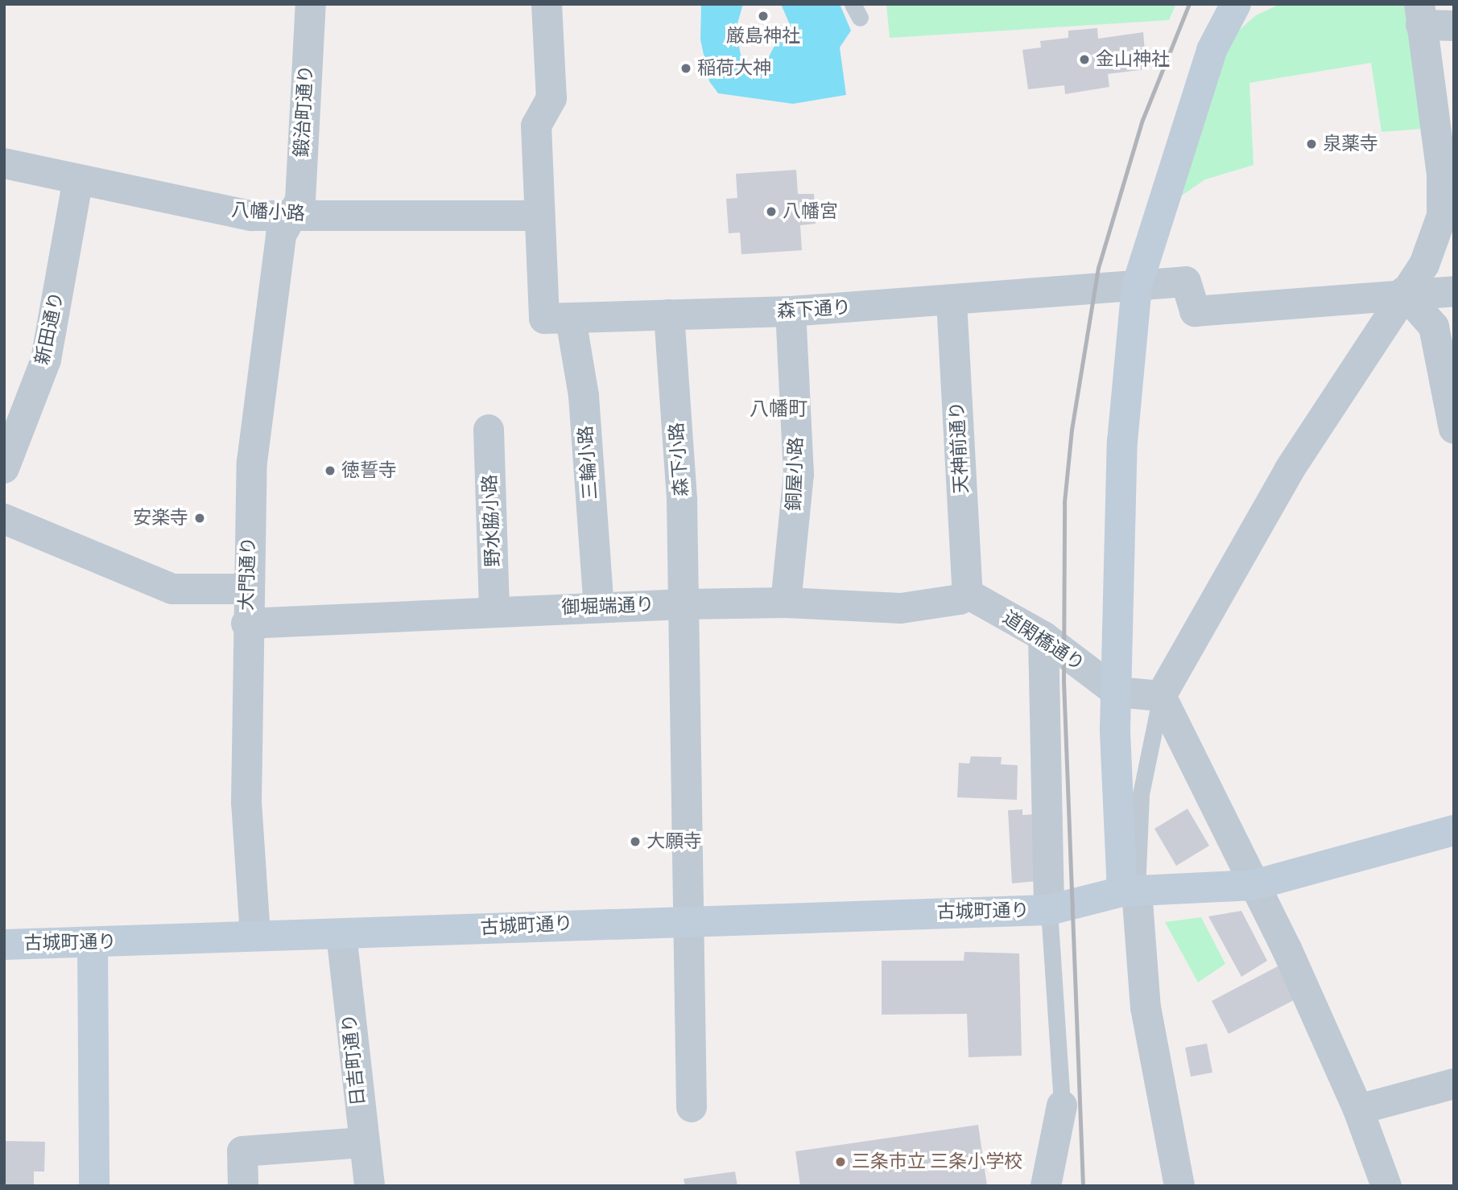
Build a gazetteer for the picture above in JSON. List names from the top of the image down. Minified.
{"streets":{"street":["鍛治町通り","八幡小路","森下通り","新田通り","天神前通り","森下小路","三輪小路","銅屋小路","野水脇小路","大門通り","御堀端通り","道閑橋通り","古城町通り","日吉町通り"]},"crossings":[["鍛治町通り","八幡小路"],["鍛治町通り","大門通り"],["八幡小路","森下通り"],["八幡小路","新田通り"],["八幡小路","大門通り"],["森下通り","天神前通り"],["森下通り","森下小路"],["森下通り","三輪小路"],["森下通り","銅屋小路"],["天神前通り","御堀端通り"],["天神前通り","道閑橋通り"],["森下小路","御堀端通り"],["森下小路","古城町通り"],["三輪小路","御堀端通り"],["銅屋小路","御堀端通り"],["野水脇小路","御堀端通り"],["大門通り","御堀端通り"],["大門通り","古城町通り"],["御堀端通り","道閑橋通り"],["古城町通り","日吉町通り"]],"districts":["八幡町"],"places":["厳島神社","金山神社","稲荷大神","泉薬寺","八幡宮","徳誓寺","安楽寺","大願寺","三条市立 三条小学校"]}
